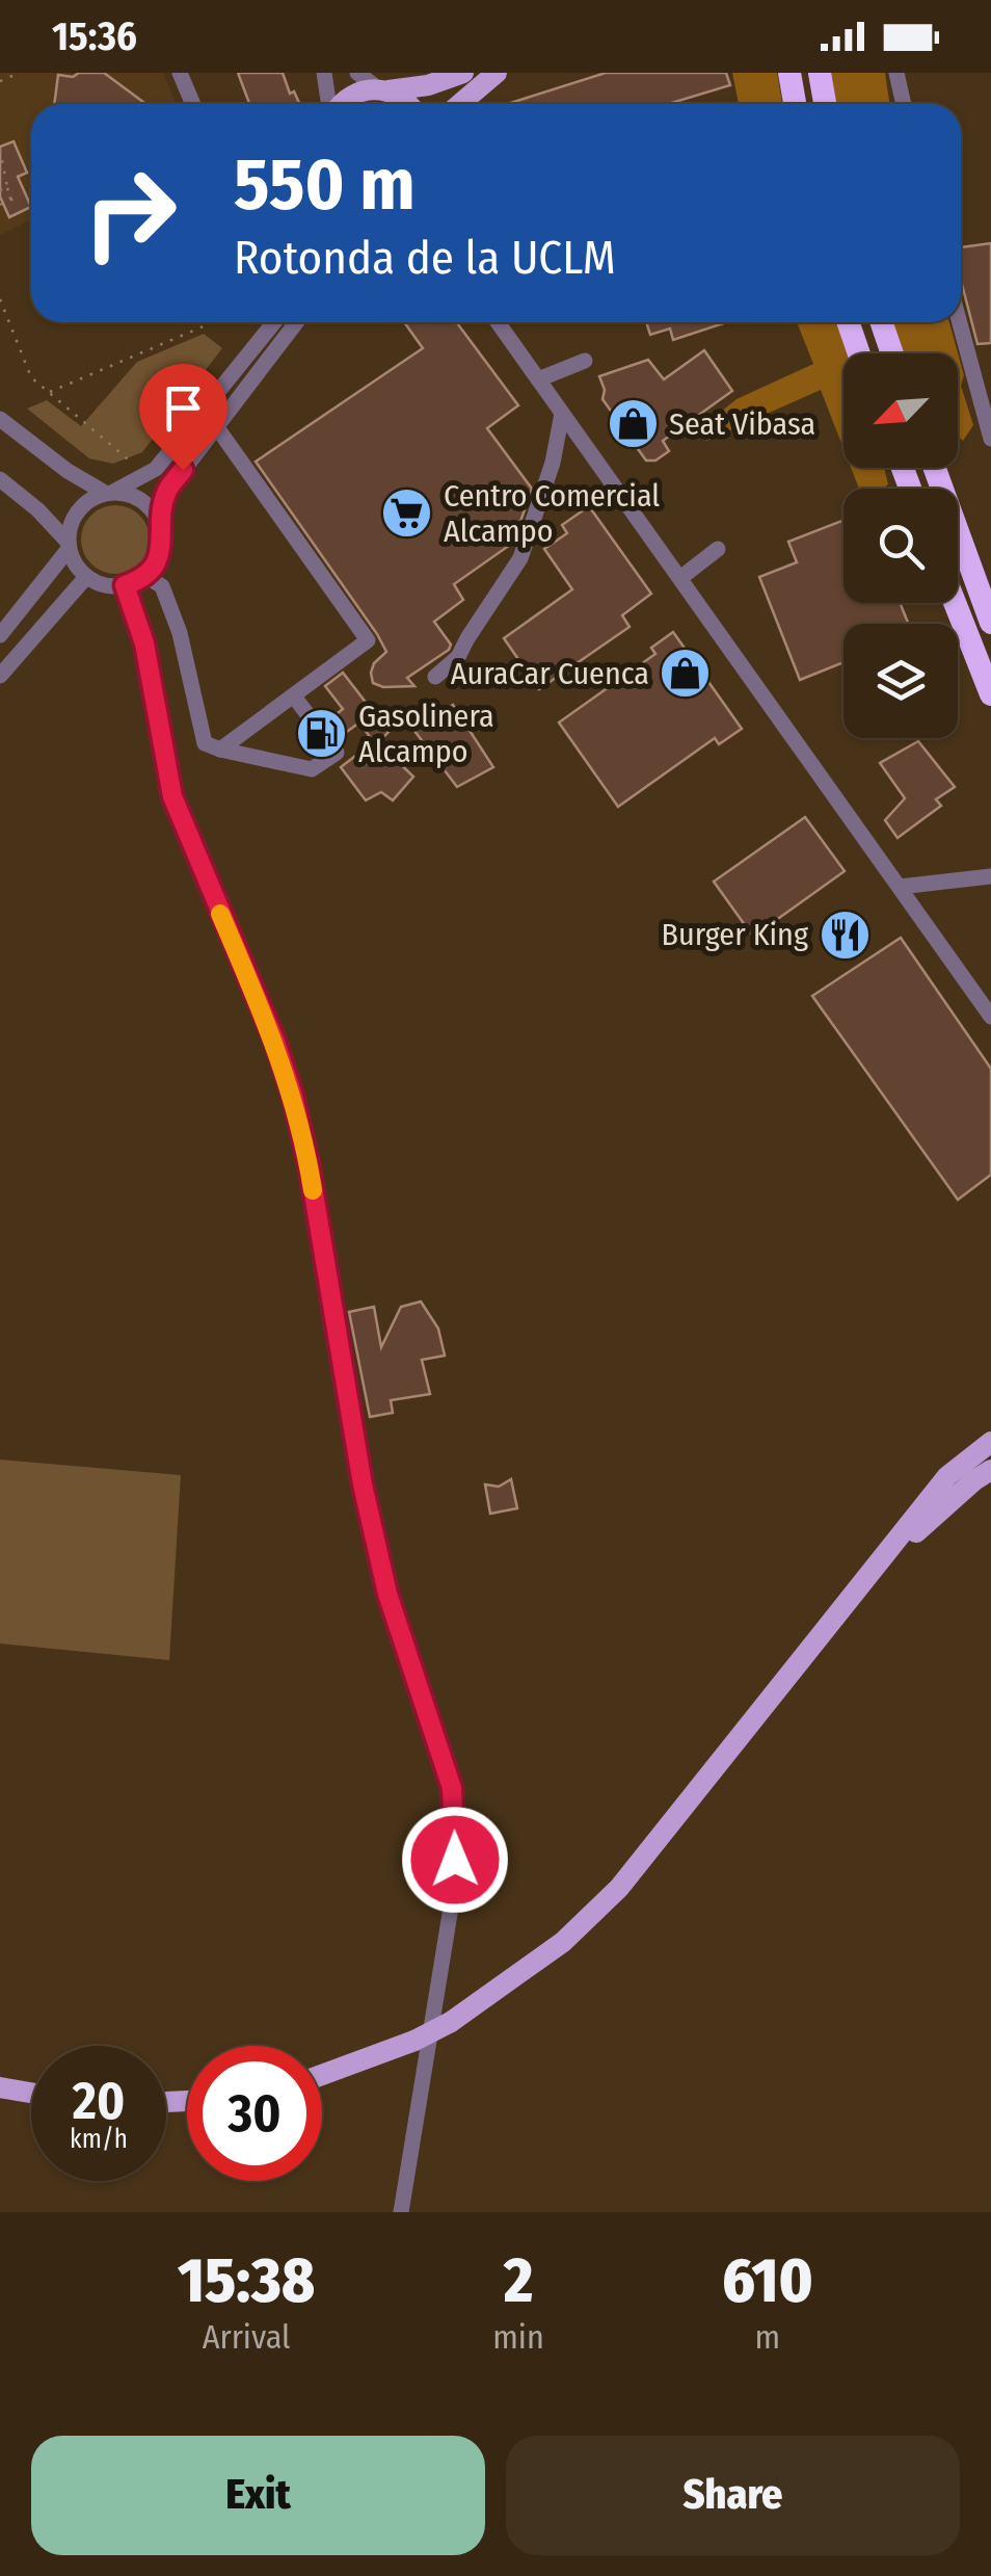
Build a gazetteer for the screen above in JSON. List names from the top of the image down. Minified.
{"places":{"shop":["Seat Vibasa","AuraCar Cuenca"],"supermarket":["Centro Comercial Alcampo"],"fuel station":["Gasolinera Alcampo"],"restaurant":["Burger King"]},"north":"bottom left","page":{"status":"15:36","turn":["550 m","Rotonda de la UCLM"],"speed":"20 km/h","limit":"30","eta":["15:38","Arrival","2","min","610","m"],"buttons":["Exit","Share"]}}
